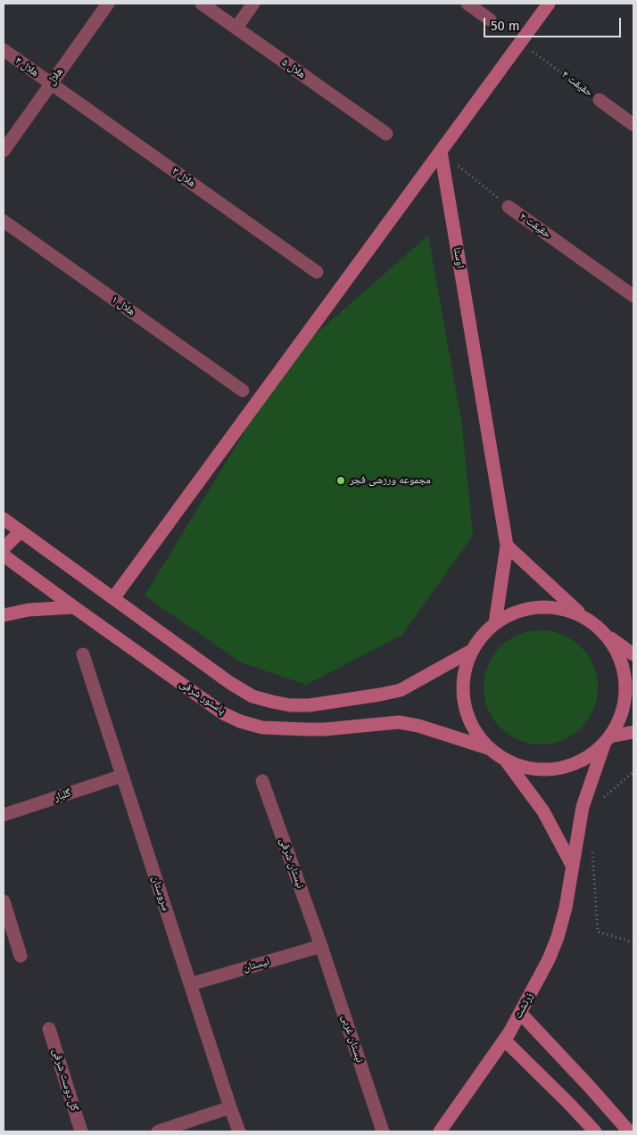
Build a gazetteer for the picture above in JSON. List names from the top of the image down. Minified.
{"streets":{"main road":["اوستا","پاستور شرقی","زرتشت"],"street":["هلال ۴","هلال ۵","هلال","حقیقت ۴","هلال ۳","حقیقت ۲","هلال ۱","گلبار","نیستان شرقی","سروستان","نیستان","نیستان غربی","گل دوست شرقی"]},"crossings":[["هلال ۴","هلال"],["هلال ۴","هلال ۳"],["هلال","هلال ۳"],["حقیقت ۲","اوستا"],["گلبار","سروستان"],["نیستان شرقی","نیستان"],["نیستان شرقی","نیستان غربی"],["سروستان","نیستان"],["نیستان","نیستان غربی"]],"places":["مجموعه ورزشی فجر"],"scale_bar":"50 m"}
